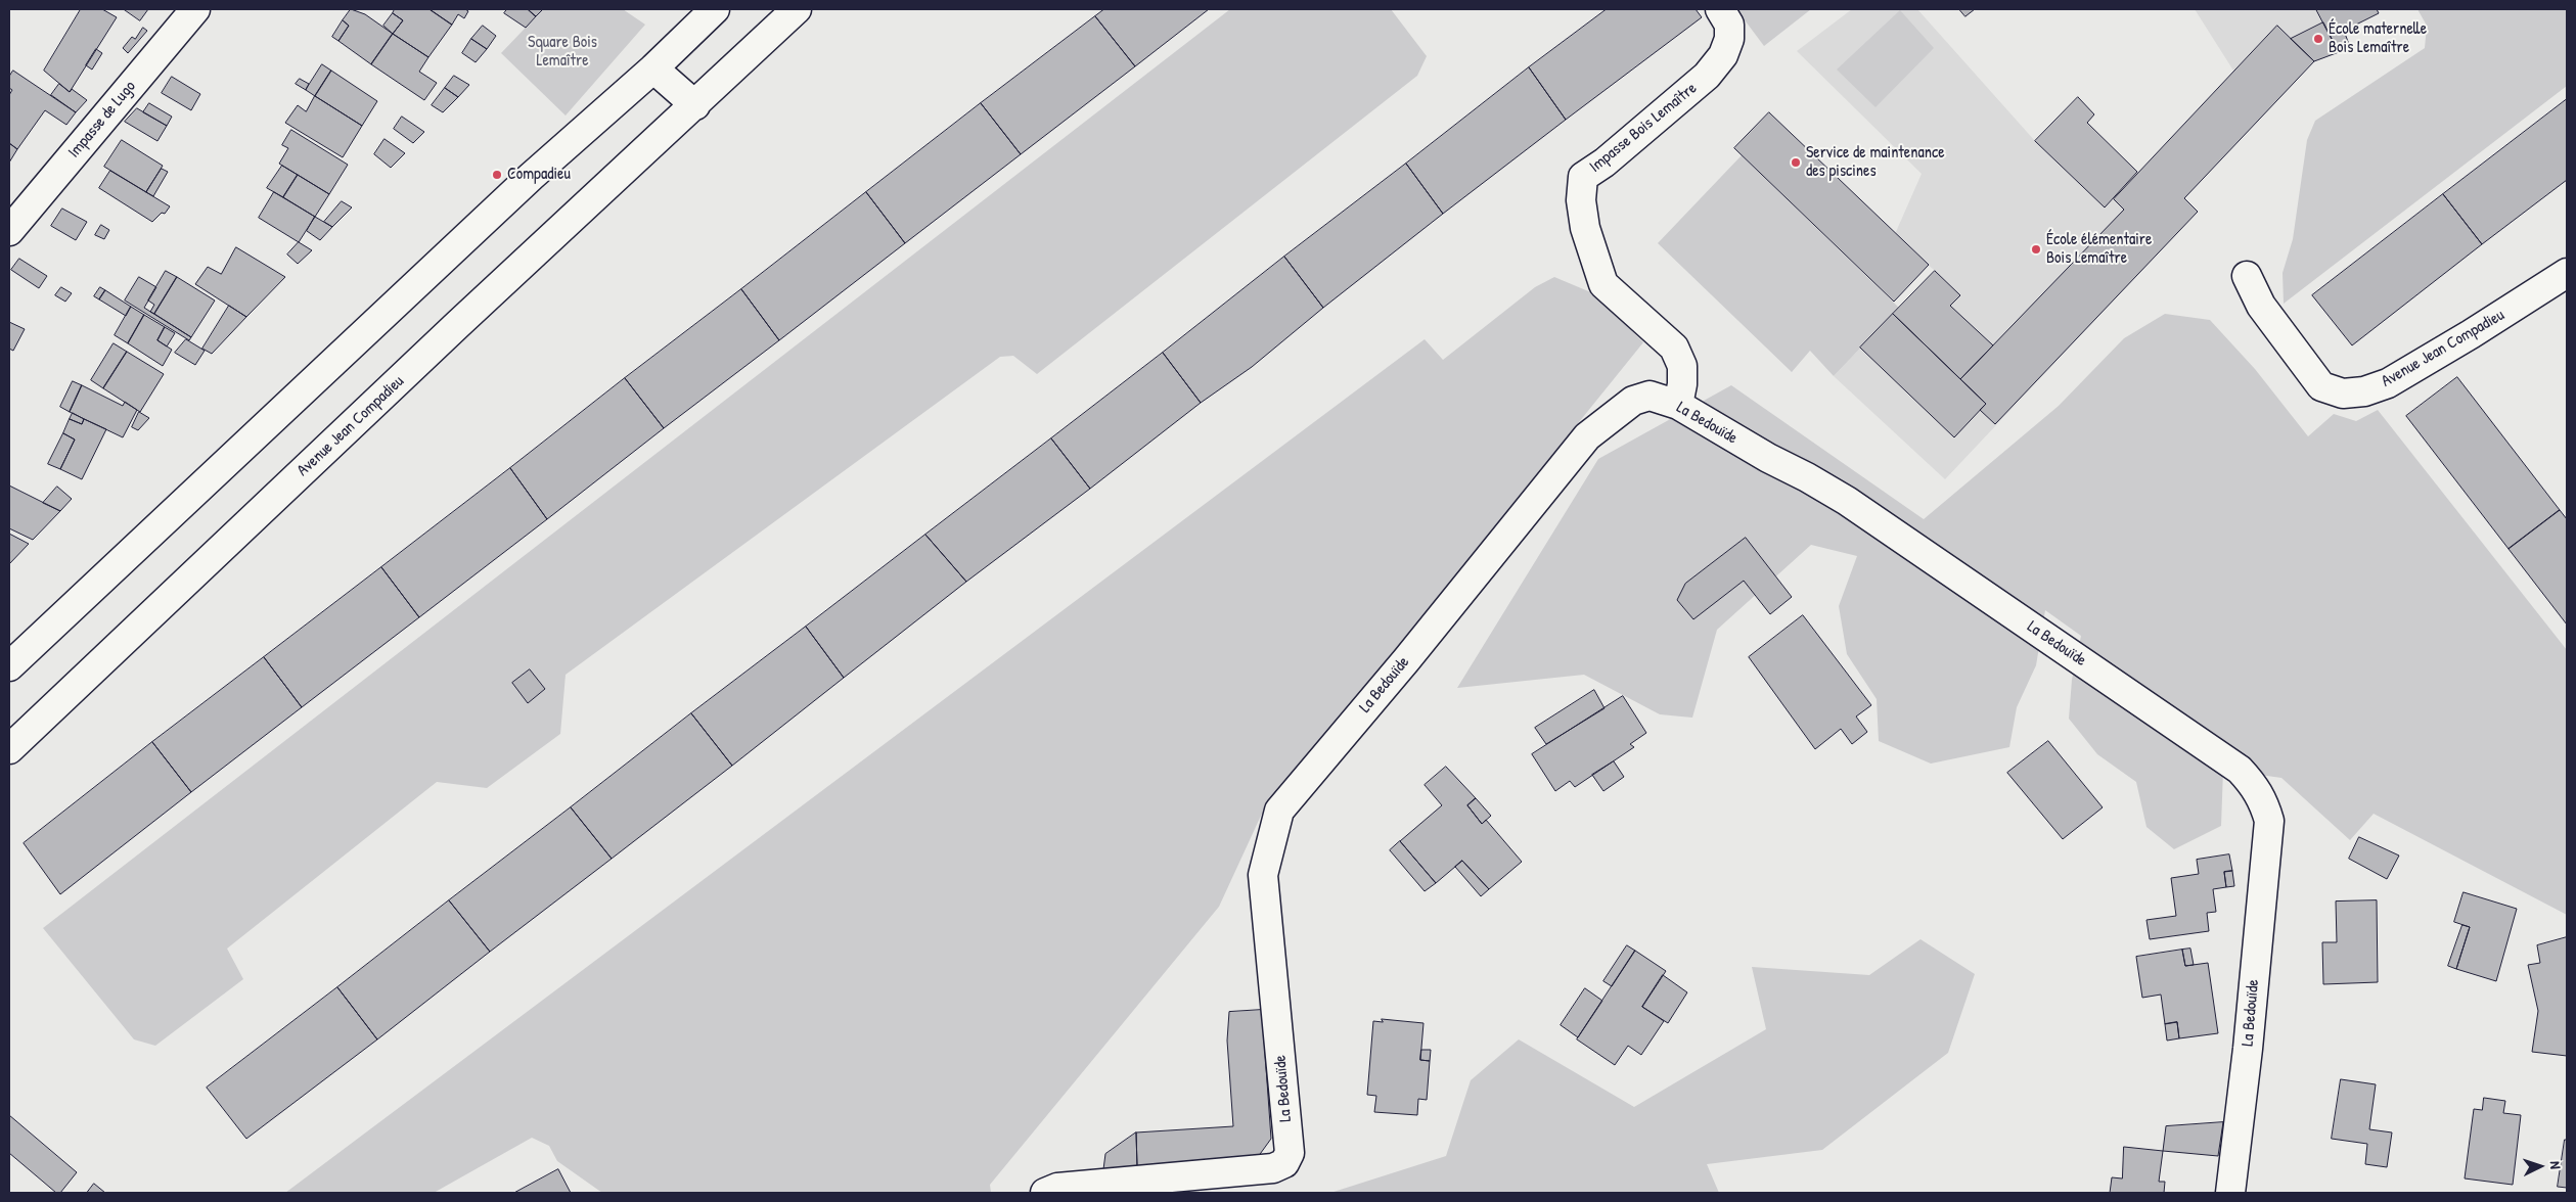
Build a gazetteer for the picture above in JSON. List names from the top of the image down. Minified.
{"streets":{"street":["Impasse de Lugo","Impasse Bois Lemaître","Avenue Jean Compadieu","La Bedouïde"]},"crossings":[["Impasse Bois Lemaître","La Bedouïde"]],"parks":["Square Bois Lemaître"],"places":["École maternelle Bois Lemaître","Service de maintenance des piscines","Compadieu","École élémentaire Bois Lemaître"],"north":"right"}
